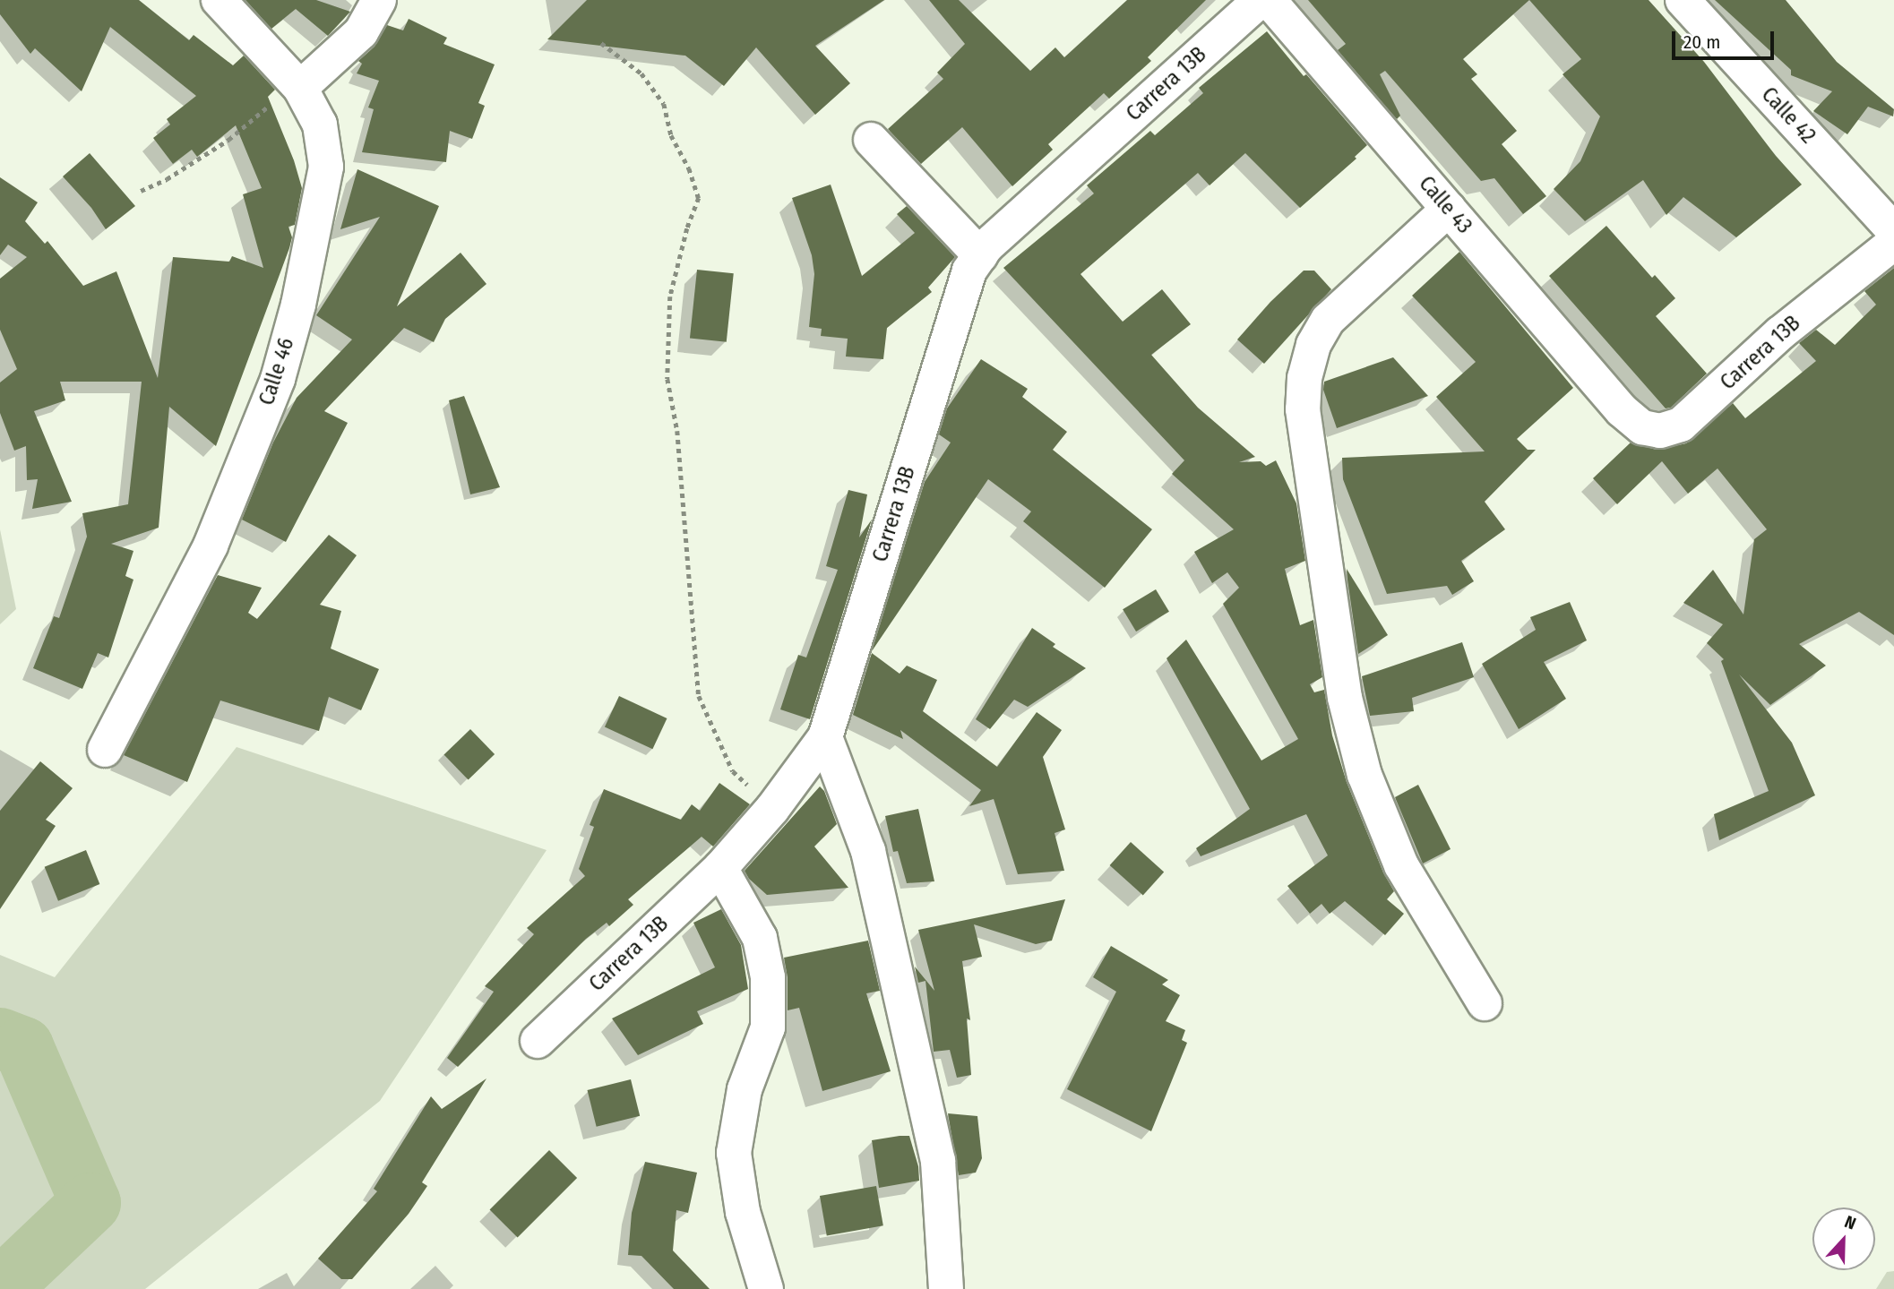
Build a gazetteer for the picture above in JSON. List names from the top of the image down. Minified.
{"streets":{"street":["Carrera 13B","Calle 42","Calle 43","Calle 46"]},"crossings":[["Carrera 13B","Calle 43"]],"scale_bar":"20 m","north":"top"}
